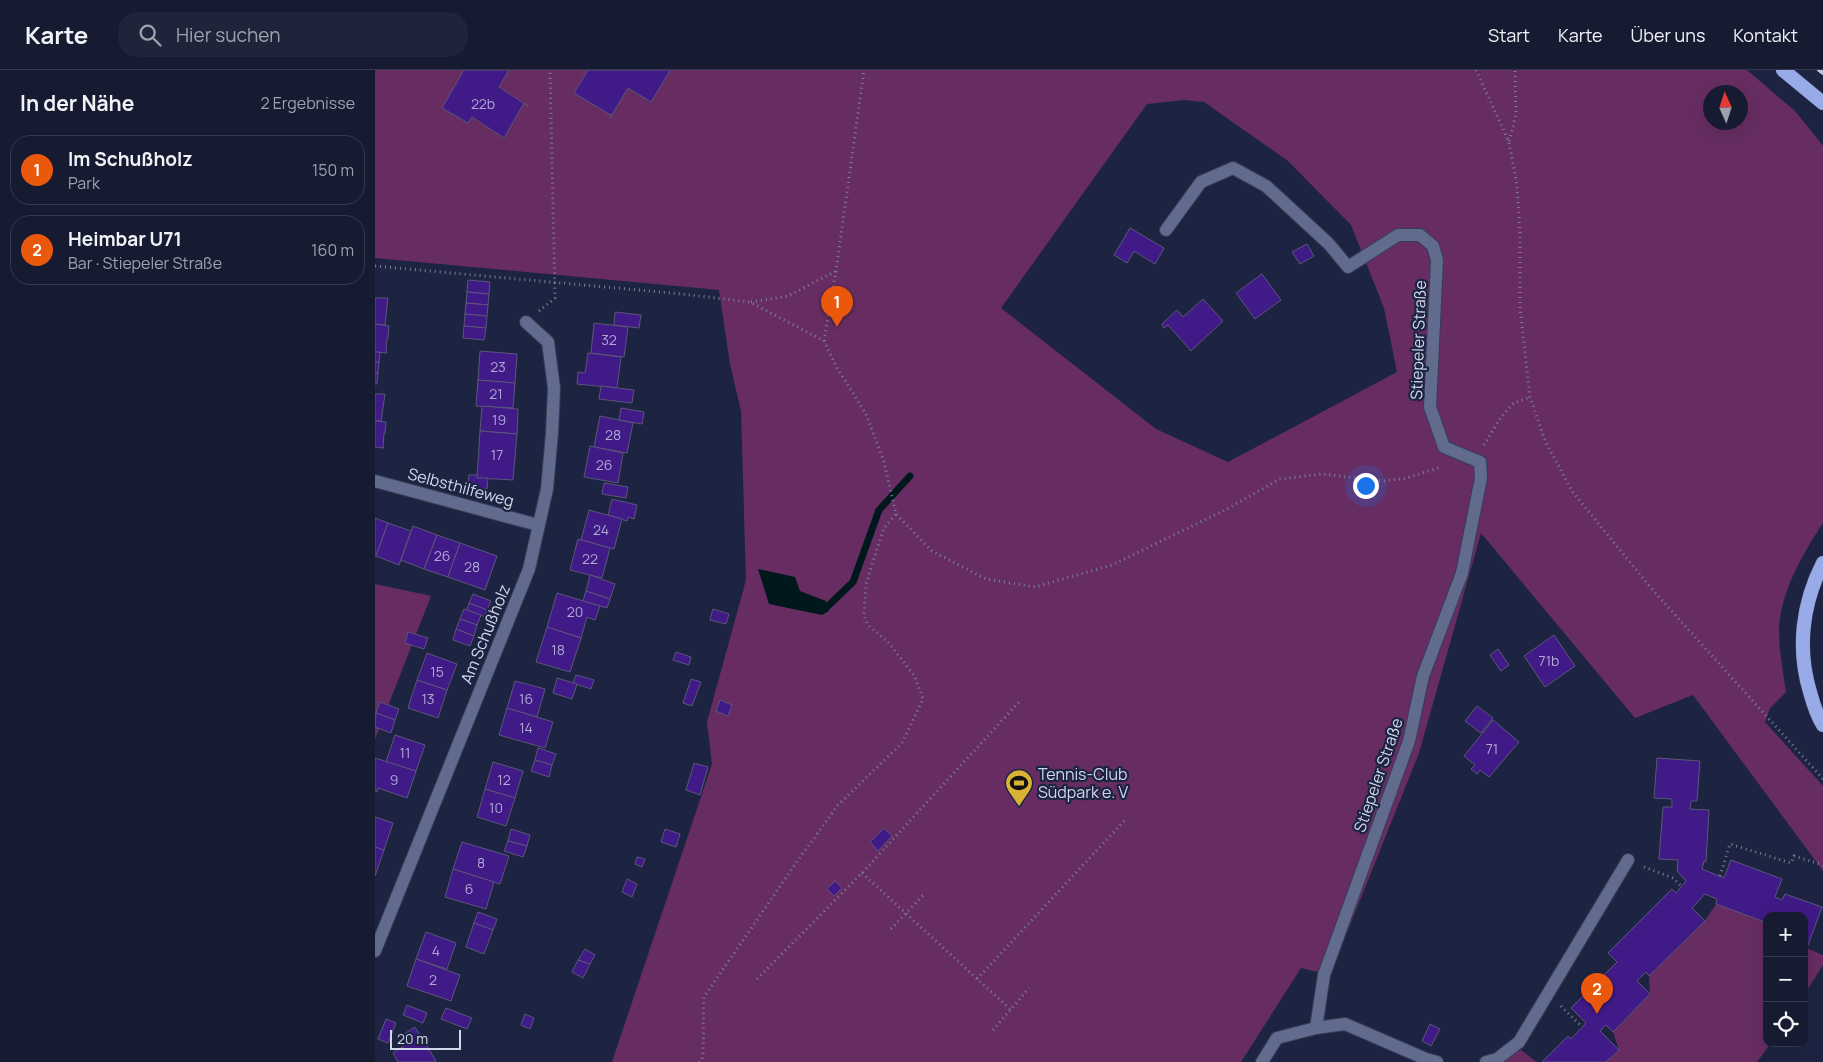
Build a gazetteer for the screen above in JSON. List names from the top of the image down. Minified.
{"streets":{"street":["Stiepeler Straße","Selbsthilfeweg","Am Schußholz"]},"crossings":[["Selbsthilfeweg","Am Schußholz"]],"places":{"sports":["Tennis-Club Südpark e. V"]},"house_numbers":["22b","32","23","21","19","28","17","26","24","26","22","28","20","18","71b","15","13","16","14","71","11","9","12","10","8","6","4","2"],"scale_bar":"20 m","north":"top","page":{"header":"Karte","search":"Hier suchen","nav":["Start","Karte","Über uns","Kontakt"],"heading":["In der Nähe","2 Ergebnisse"],"list":[{"mark":"1","name":"Im Schußholz","note":"Park","value":"150 m"},{"mark":"2","name":"Heimbar U71","note":"Bar · Stiepeler Straße","value":"160 m"}],"pins":["1","2"],"map_buttons":["+","−"],"scale":"20 m"}}
